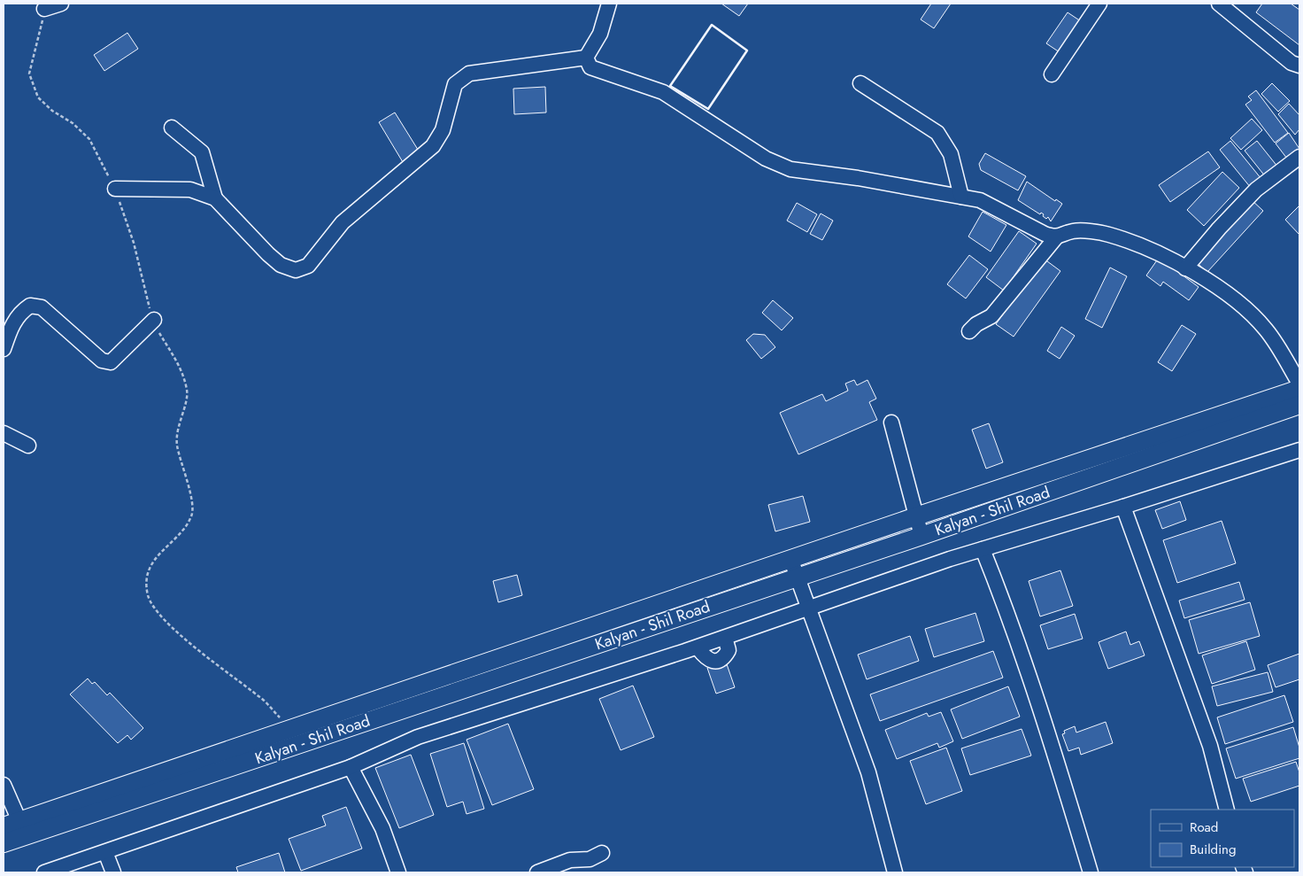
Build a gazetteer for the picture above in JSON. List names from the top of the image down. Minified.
{"streets":{"main road":["Kalyan - Shil Road"]},"legend":["Road","Building"]}
